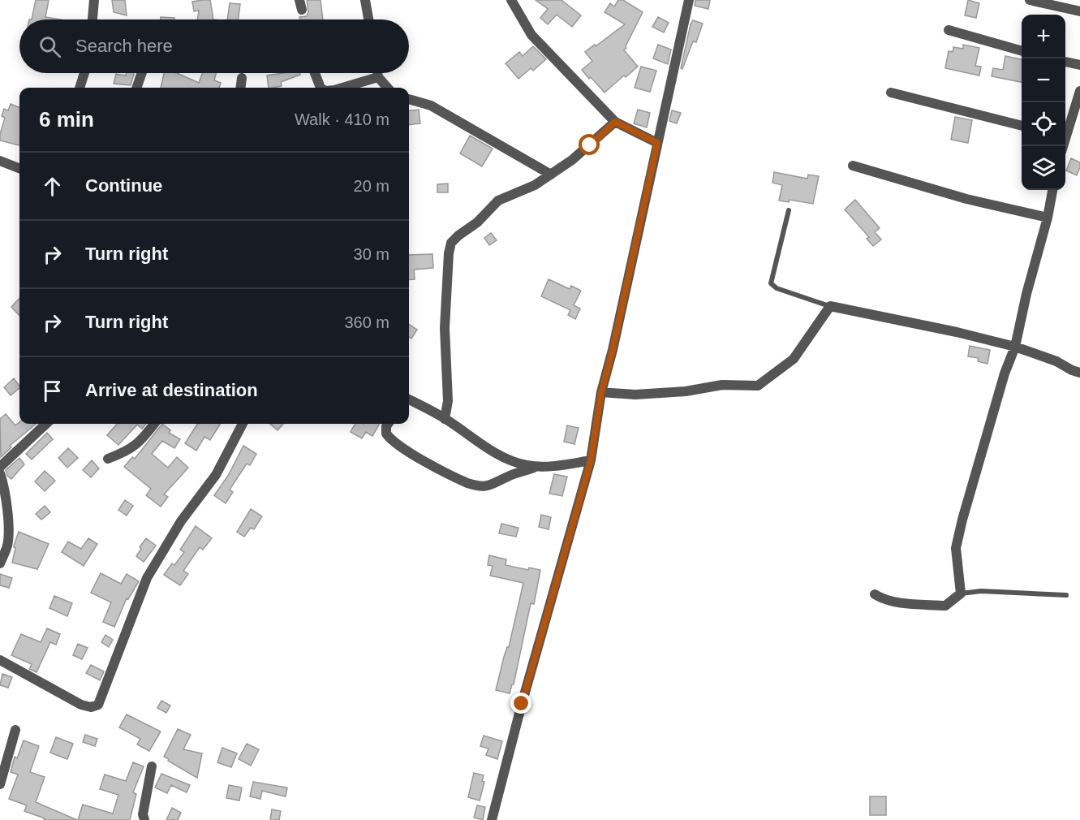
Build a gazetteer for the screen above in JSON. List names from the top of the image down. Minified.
{"page":{"map_buttons":["+","−"],"search":"Search here","heading":["6 min","Walk · 410 m"],"list":[["Continue","20 m"],["Turn right","30 m"],["Turn right","360 m"],"Arrive at destination"]}}
